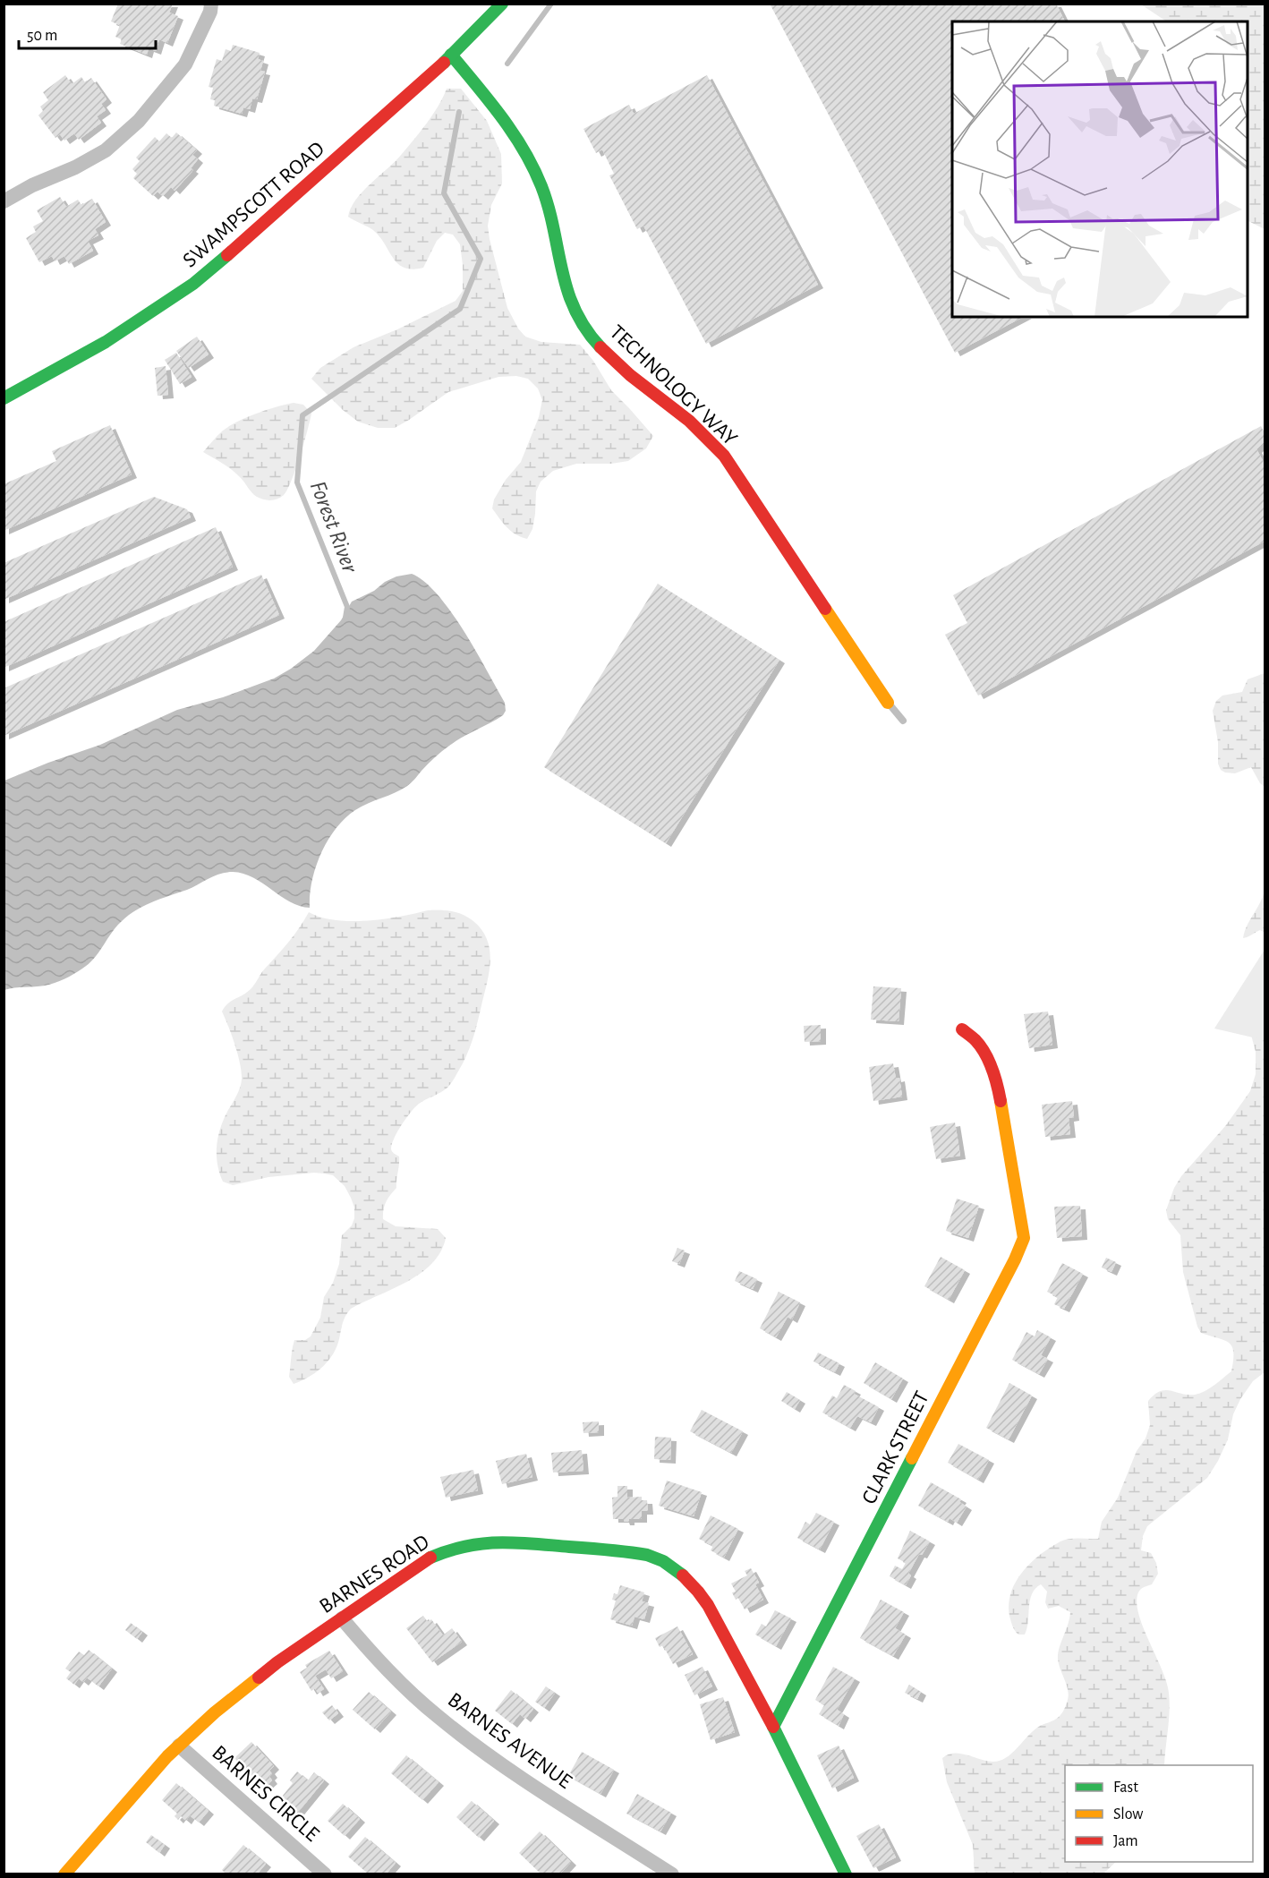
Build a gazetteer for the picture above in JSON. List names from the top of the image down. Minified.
{"streets":{"street":["SWAMPSCOTT ROAD","TECHNOLOGY WAY","CLARK STREET","BARNES ROAD","BARNES AVENUE","BARNES CIRCLE"]},"crossings":[["SWAMPSCOTT ROAD","TECHNOLOGY WAY"],["CLARK STREET","BARNES ROAD"],["BARNES ROAD","BARNES AVENUE"],["BARNES ROAD","BARNES CIRCLE"]],"water":["Forest River"],"legend":["Fast","Slow","Jam"],"scale_bar":"50 m"}
